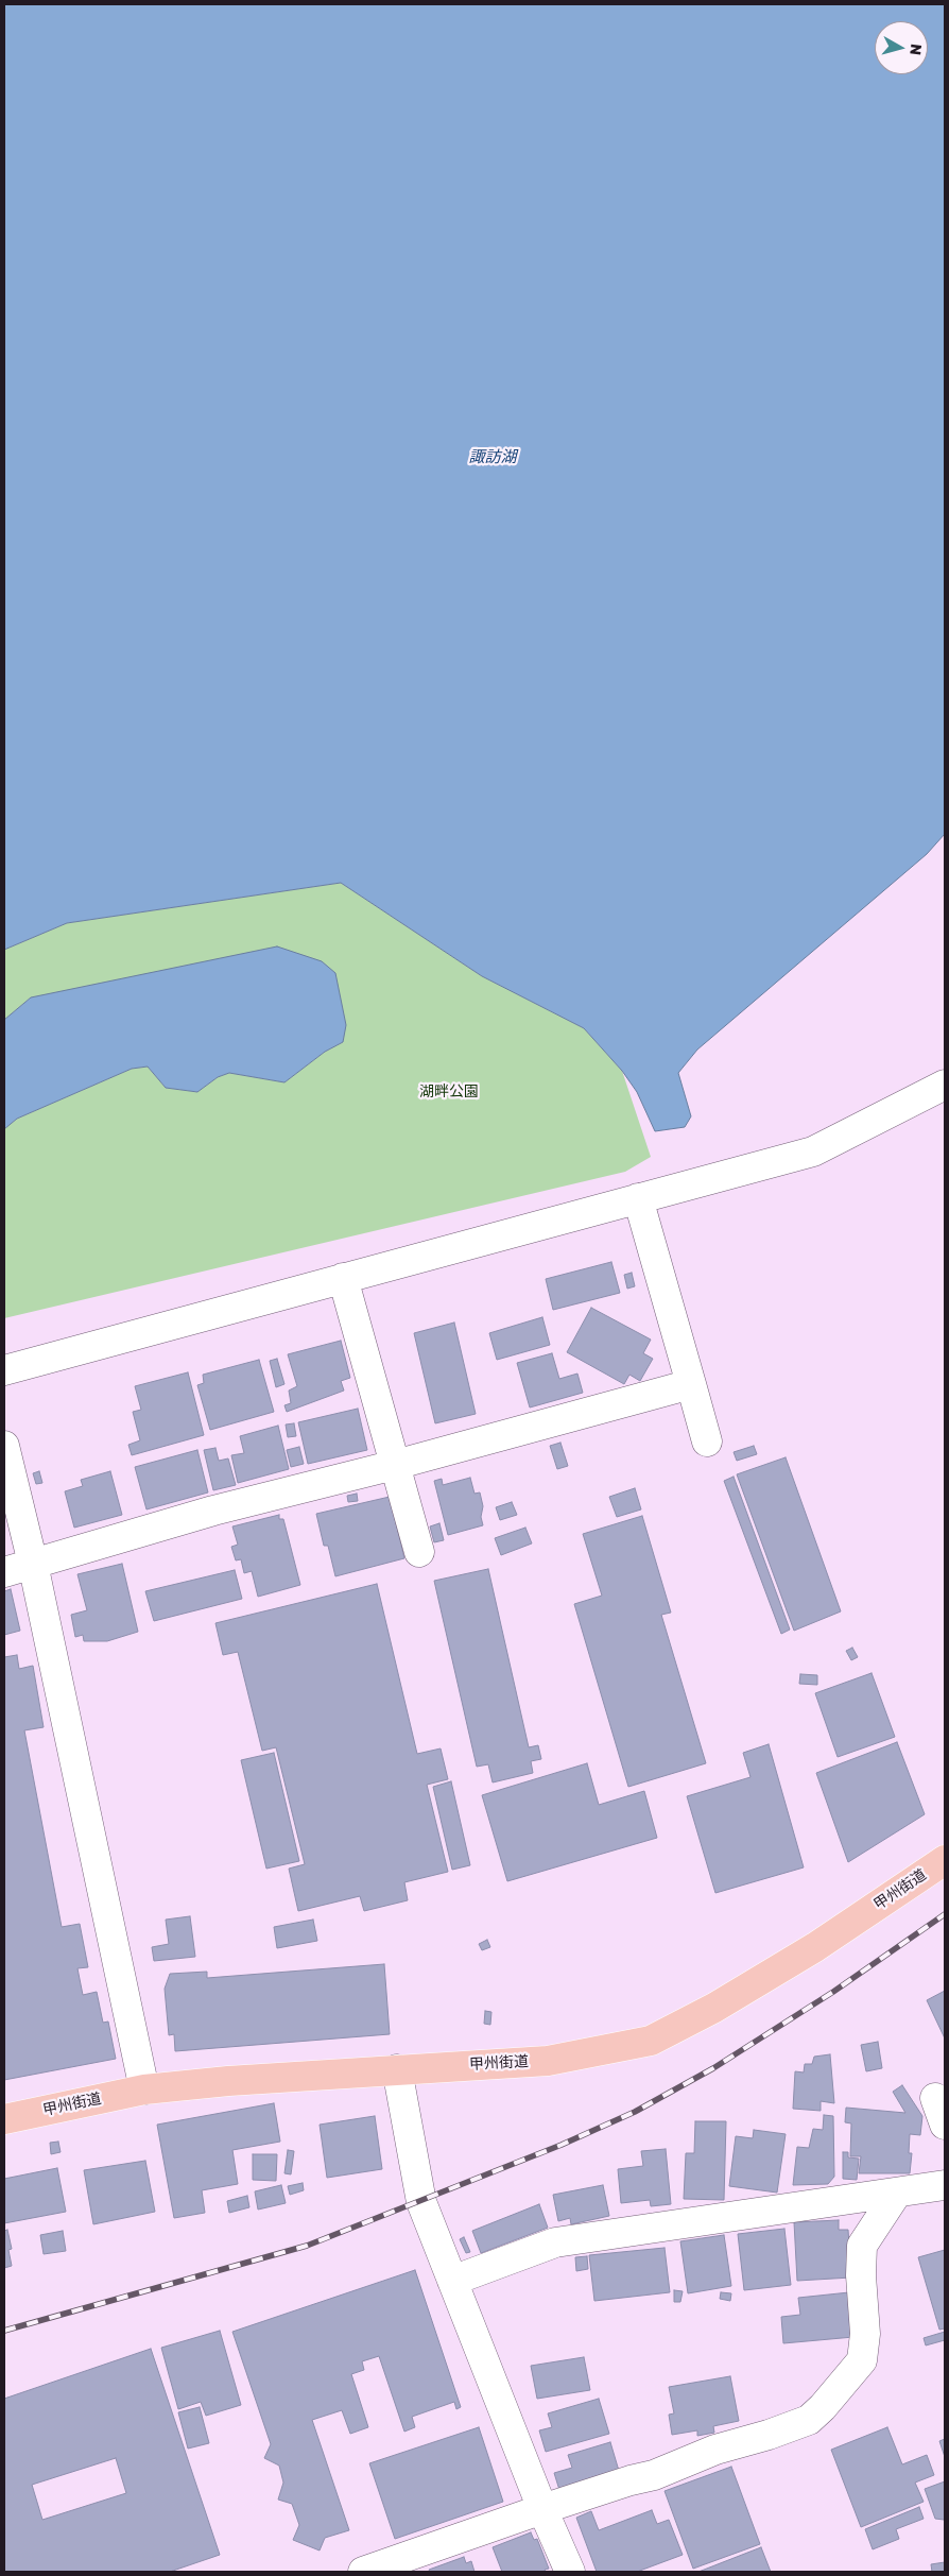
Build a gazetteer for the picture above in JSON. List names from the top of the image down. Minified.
{"streets":{"highway":["甲州街道"]},"water":["諏訪湖"],"parks":["湖畔公園"],"north":"right"}
